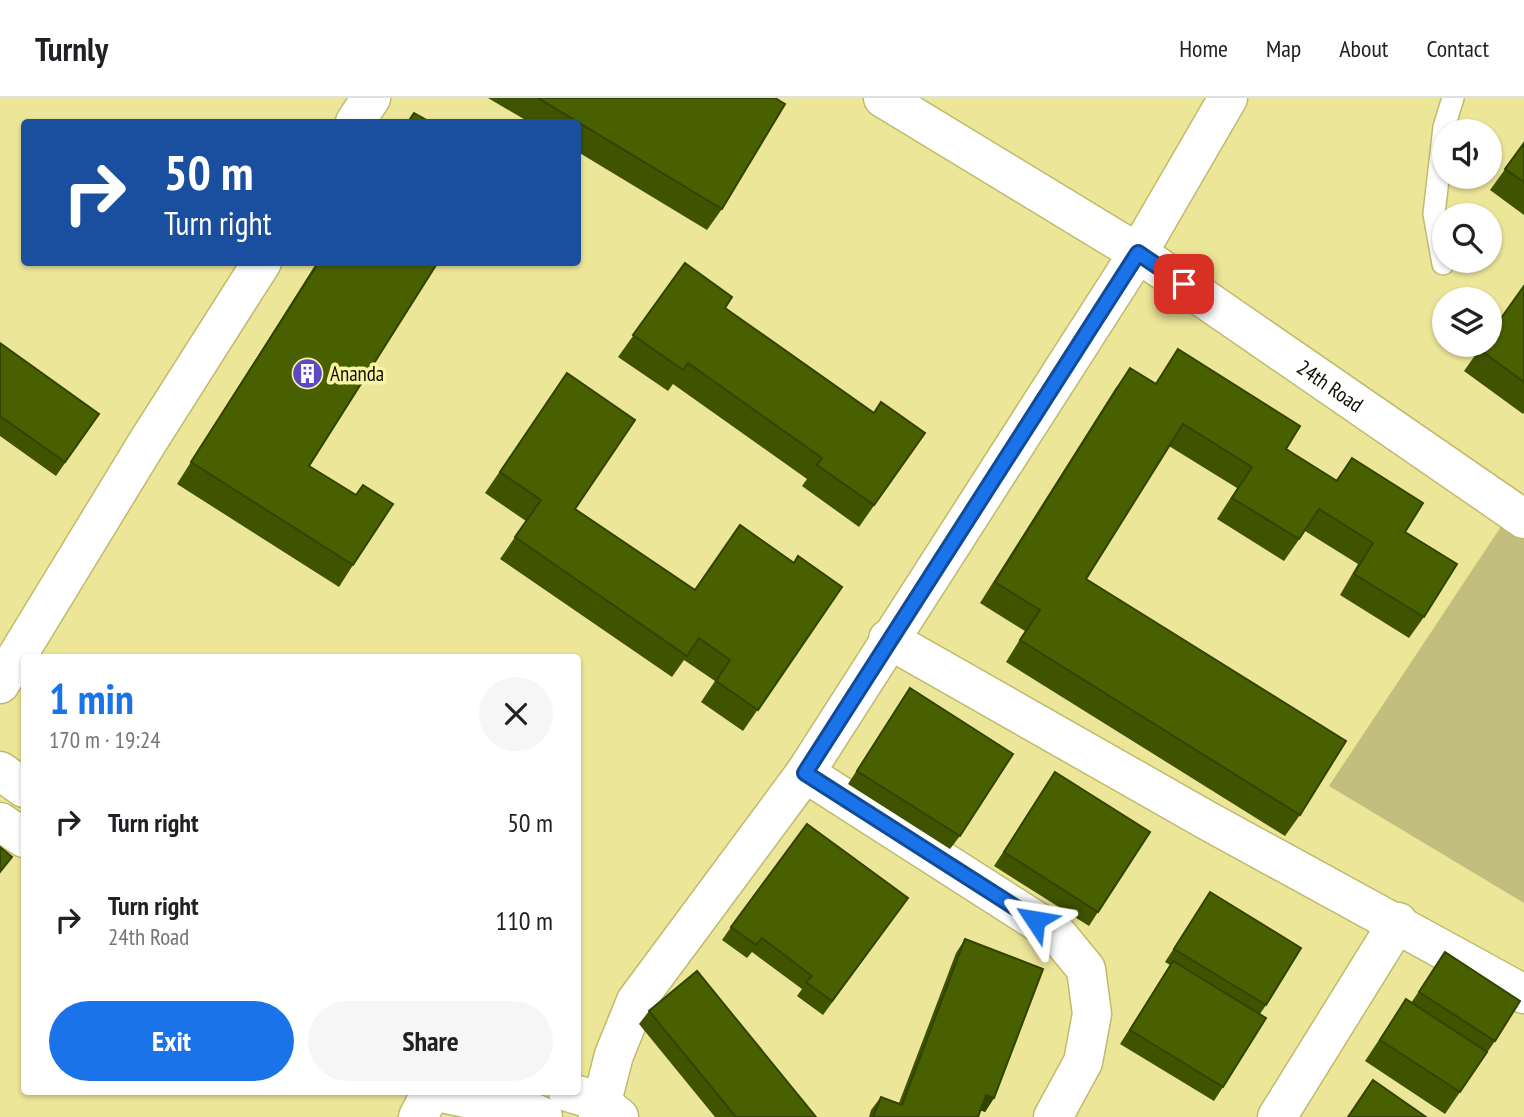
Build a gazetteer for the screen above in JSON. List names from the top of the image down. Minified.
{"streets":{"street":["24th Road"]},"places":{"building":["Ananda"]},"page":{"header":"Turnly","nav":["Home","Map","About","Contact"],"turn":["50 m","Turn right"],"heading":["1 min","170 m · 19:24"],"list":[{"name":"Turn right","value":"50 m"},{"name":"Turn right","note":"24th Road","value":"110 m"}],"buttons":["Exit","Share"]}}
